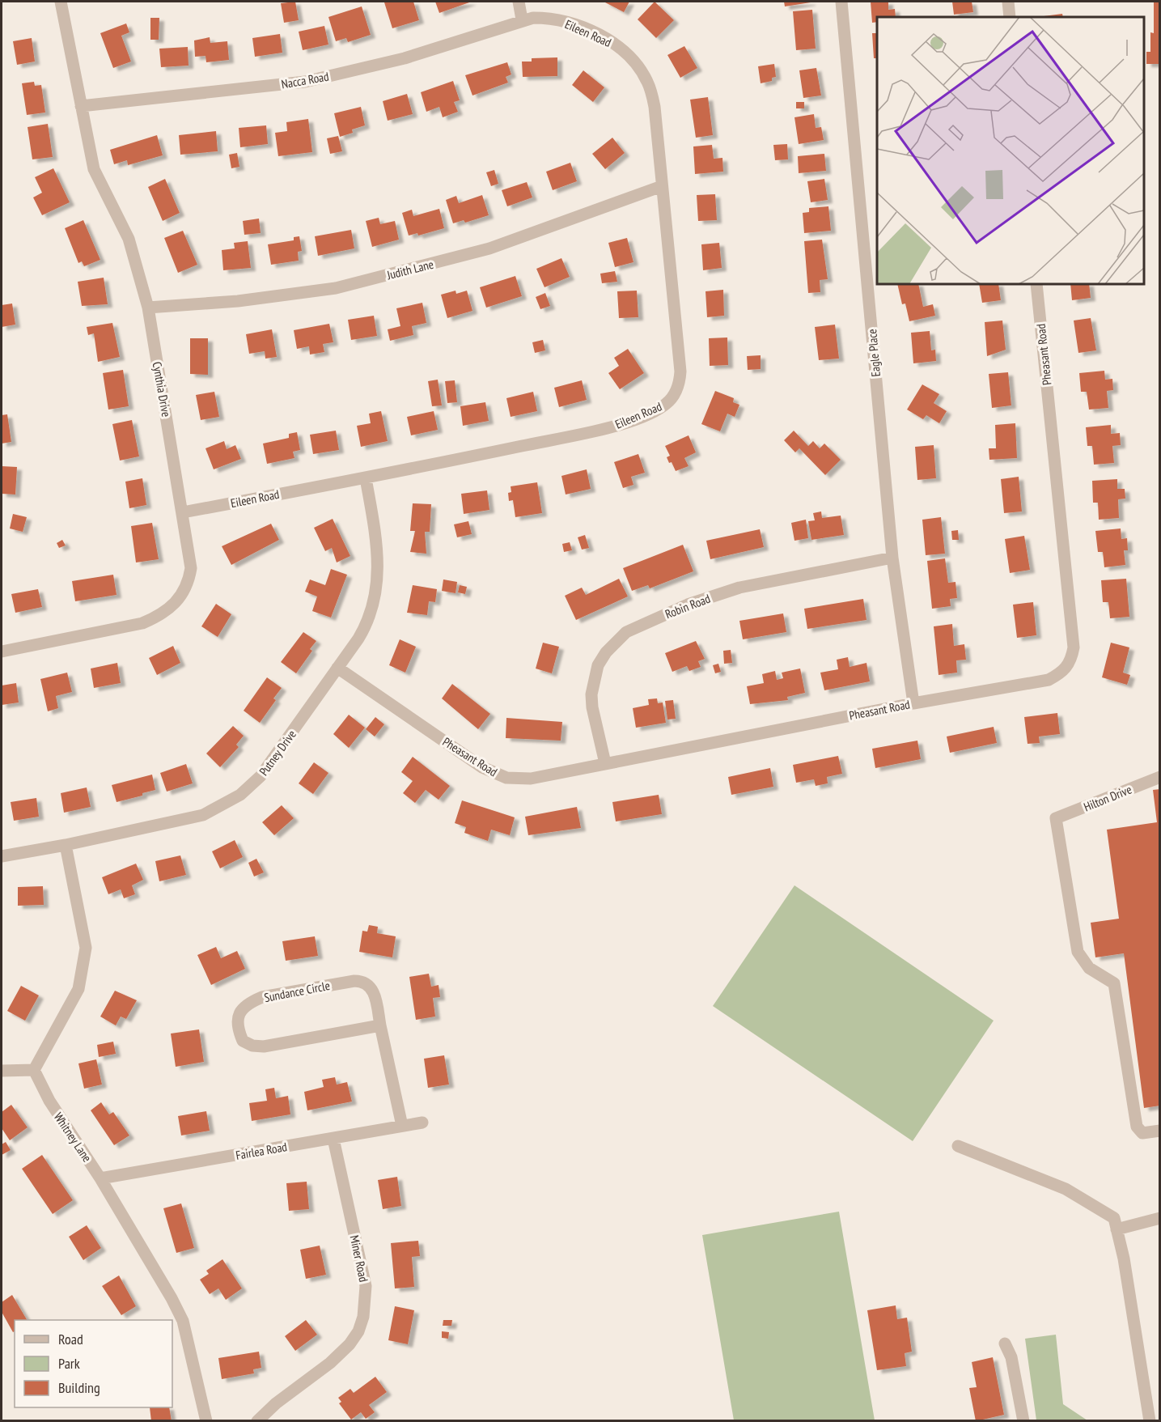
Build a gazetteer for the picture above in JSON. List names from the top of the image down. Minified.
{"streets":{"street":["Eileen Road","Nacca Road","Judith Lane","Eagle Place","Pheasant Road","Cynthia Drive","Robin Road","Putney Drive","Hilton Drive","Sundance Circle","Whitney Lane","Fairlea Road","Miner Road"]},"crossings":[["Eileen Road","Nacca Road"],["Eileen Road","Judith Lane"],["Eileen Road","Cynthia Drive"],["Eileen Road","Putney Drive"],["Nacca Road","Cynthia Drive"],["Judith Lane","Cynthia Drive"],["Eagle Place","Pheasant Road"],["Eagle Place","Robin Road"],["Pheasant Road","Robin Road"],["Pheasant Road","Putney Drive"],["Sundance Circle","Fairlea Road"],["Whitney Lane","Fairlea Road"],["Fairlea Road","Miner Road"]],"legend":["Road","Park","Building"]}
